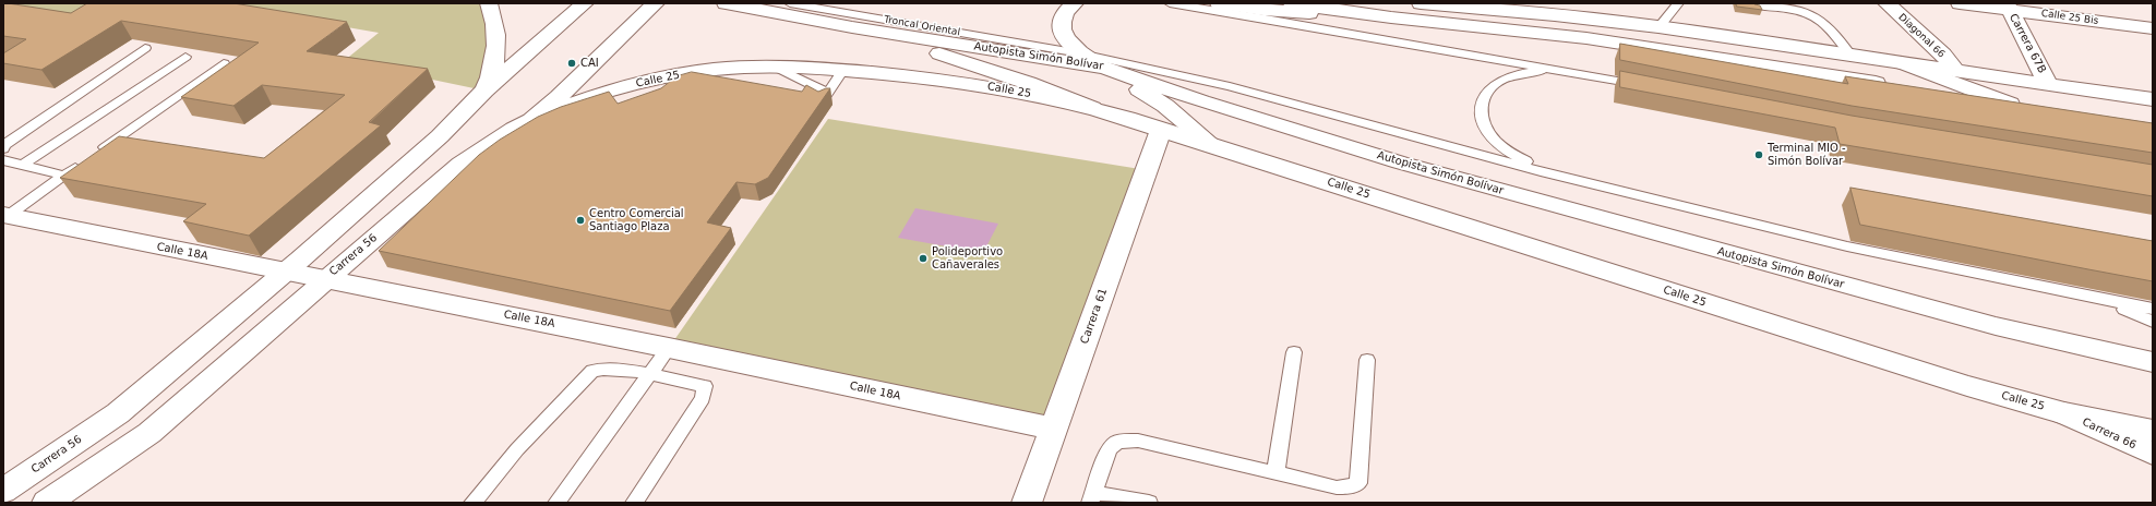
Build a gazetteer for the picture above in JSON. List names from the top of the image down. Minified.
{"streets":{"main road":["Calle 25 Bis","Diagonal 66","Carrera 67B","Autopista Simón Bolívar","Calle 25","Calle 18A","Carrera 56","Carrera 61","Carrera 66"],"lane":["Troncal Oriental"]},"crossings":[["Calle 25 Bis","Carrera 67B"],["Calle 25","Carrera 56"],["Calle 25","Carrera 61"],["Calle 25","Carrera 66"],["Calle 18A","Carrera 56"],["Calle 18A","Carrera 61"]],"places":["CAI","Terminal MIO - Simón Bolívar","Centro Comercial Santiago Plaza","Polideportivo Cañaverales"]}
